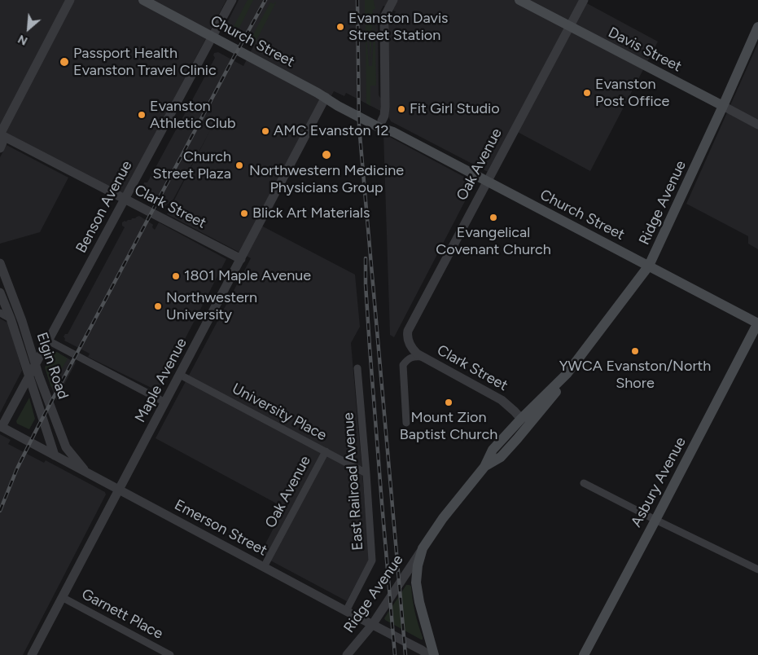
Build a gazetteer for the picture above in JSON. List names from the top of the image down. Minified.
{"streets":{"main road":["Church Street","Davis Street","Ridge Avenue","Asbury Avenue"],"street":["Oak Avenue","Benson Avenue","Clark Street","Elgin Road","Maple Avenue","University Place","East Railroad Avenue","Emerson Street","Garnett Place"]},"crossings":[["Church Street","Oak Avenue"],["Church Street","Ridge Avenue"],["Church Street","Benson Avenue"],["Church Street","Maple Avenue"],["Church Street","Asbury Avenue"],["Davis Street","Oak Avenue"],["Davis Street","Ridge Avenue"],["Oak Avenue","Clark Street"],["Oak Avenue","University Place"],["Oak Avenue","Emerson Street"],["Ridge Avenue","Clark Street"],["Ridge Avenue","Emerson Street"],["Benson Avenue","Clark Street"],["Benson Avenue","Elgin Road"],["Benson Avenue","Emerson Street"],["Clark Street","Maple Avenue"],["Elgin Road","Emerson Street"],["Maple Avenue","University Place"],["Maple Avenue","Emerson Street"],["Maple Avenue","Garnett Place"],["University Place","East Railroad Avenue"],["East Railroad Avenue","Emerson Street"]],"places":["Evanston Davis Street Station","Passport Health Evanston Travel Clinic","Evanston Post Office","Fit Girl Studio","Evanston Athletic Club","AMC Evanston 12","Northwestern Medicine Physicians Group","Church Street Plaza","Blick Art Materials","Evangelical Covenant Church","1801 Maple Avenue","Northwestern University","YWCA Evanston/North Shore","Mount Zion Baptist Church"],"north":"bottom left"}
